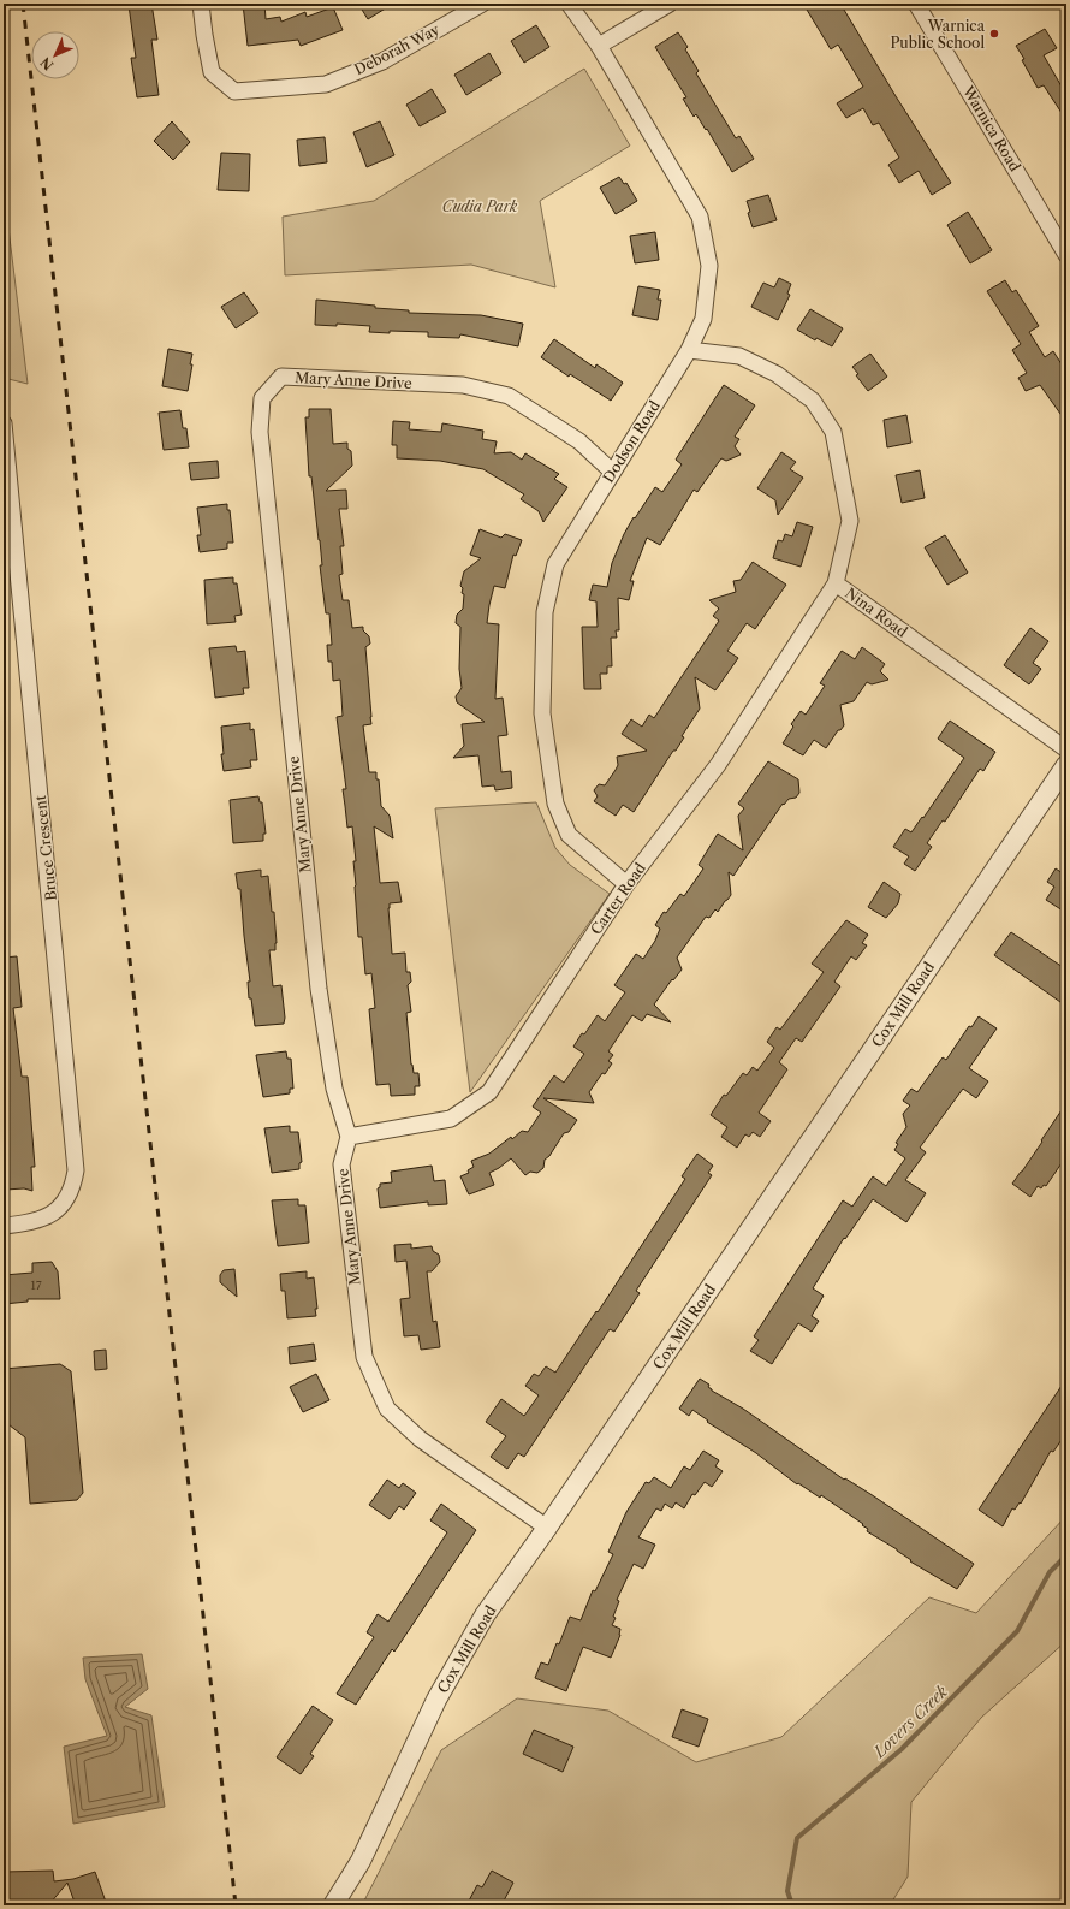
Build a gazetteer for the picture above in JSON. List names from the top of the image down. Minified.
{"streets":{"street":["Deborah Way","Warnica Road","Mary Anne Drive","Dodson Road","Nina Road","Bruce Crescent","Carter Road","Cox Mill Road"]},"crossings":[["Mary Anne Drive","Dodson Road"],["Mary Anne Drive","Carter Road"],["Mary Anne Drive","Cox Mill Road"],["Dodson Road","Nina Road"],["Dodson Road","Carter Road"],["Nina Road","Carter Road"]],"water":["Lovers Creek"],"parks":["Cudia Park"],"places":["Warnica Public School"],"house_numbers":["17"],"north":"bottom left"}
